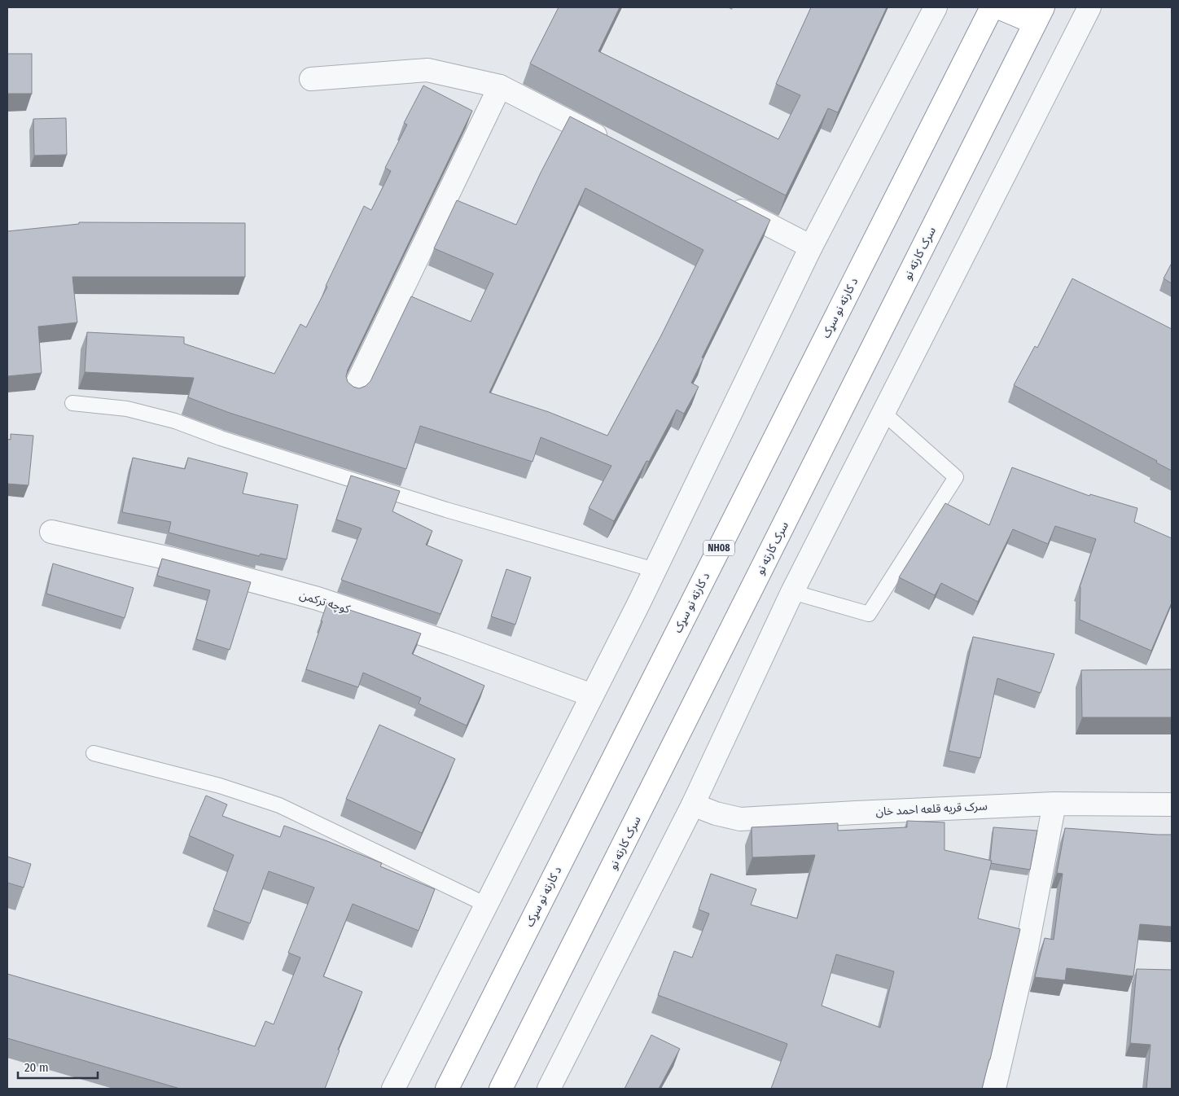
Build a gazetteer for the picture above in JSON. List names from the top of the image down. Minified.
{"streets":{"highway":["سرک کارته نو","د کارته نو سړک","NH08"],"street":["کوچه ترکمن","سرک قریه قلعه احمد خان"]},"scale_bar":"20 m"}
